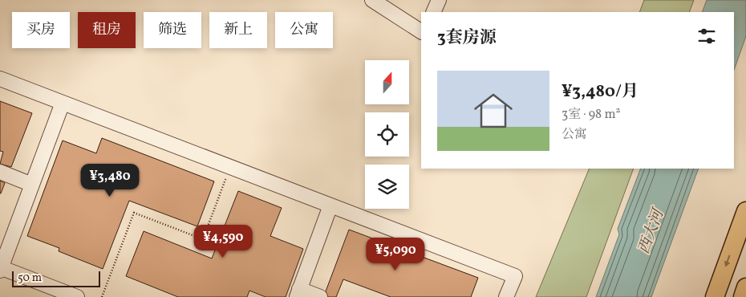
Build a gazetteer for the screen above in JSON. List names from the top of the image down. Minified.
{"water":["西大河"],"scale_bar":"50 m","north":"top","page":{"chip":["买房","租房","筛选","新上","公寓"],"heading":"3套房源","list":[{"name":"¥3,480/月","note":"3室 · 98 m² · 公寓"}],"price":["¥3,480","¥4,590","¥5,090"],"scale":"50 m"}}
